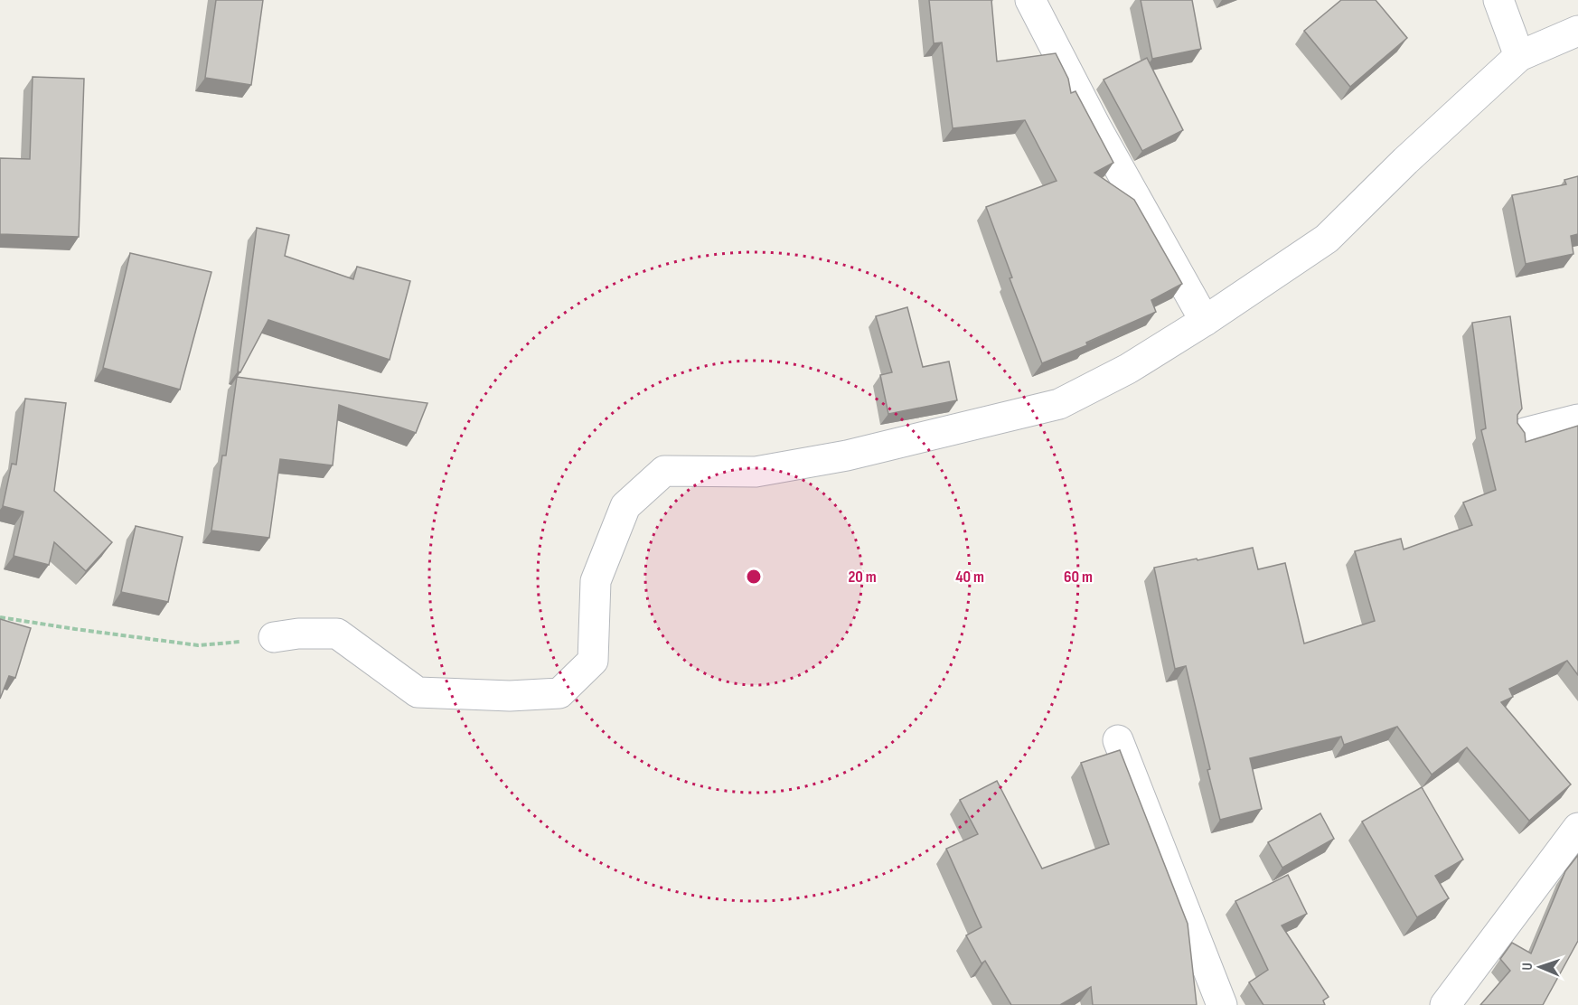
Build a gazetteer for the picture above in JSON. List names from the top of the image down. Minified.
{"north":"left","rings":["20 m","40 m","60 m"]}
